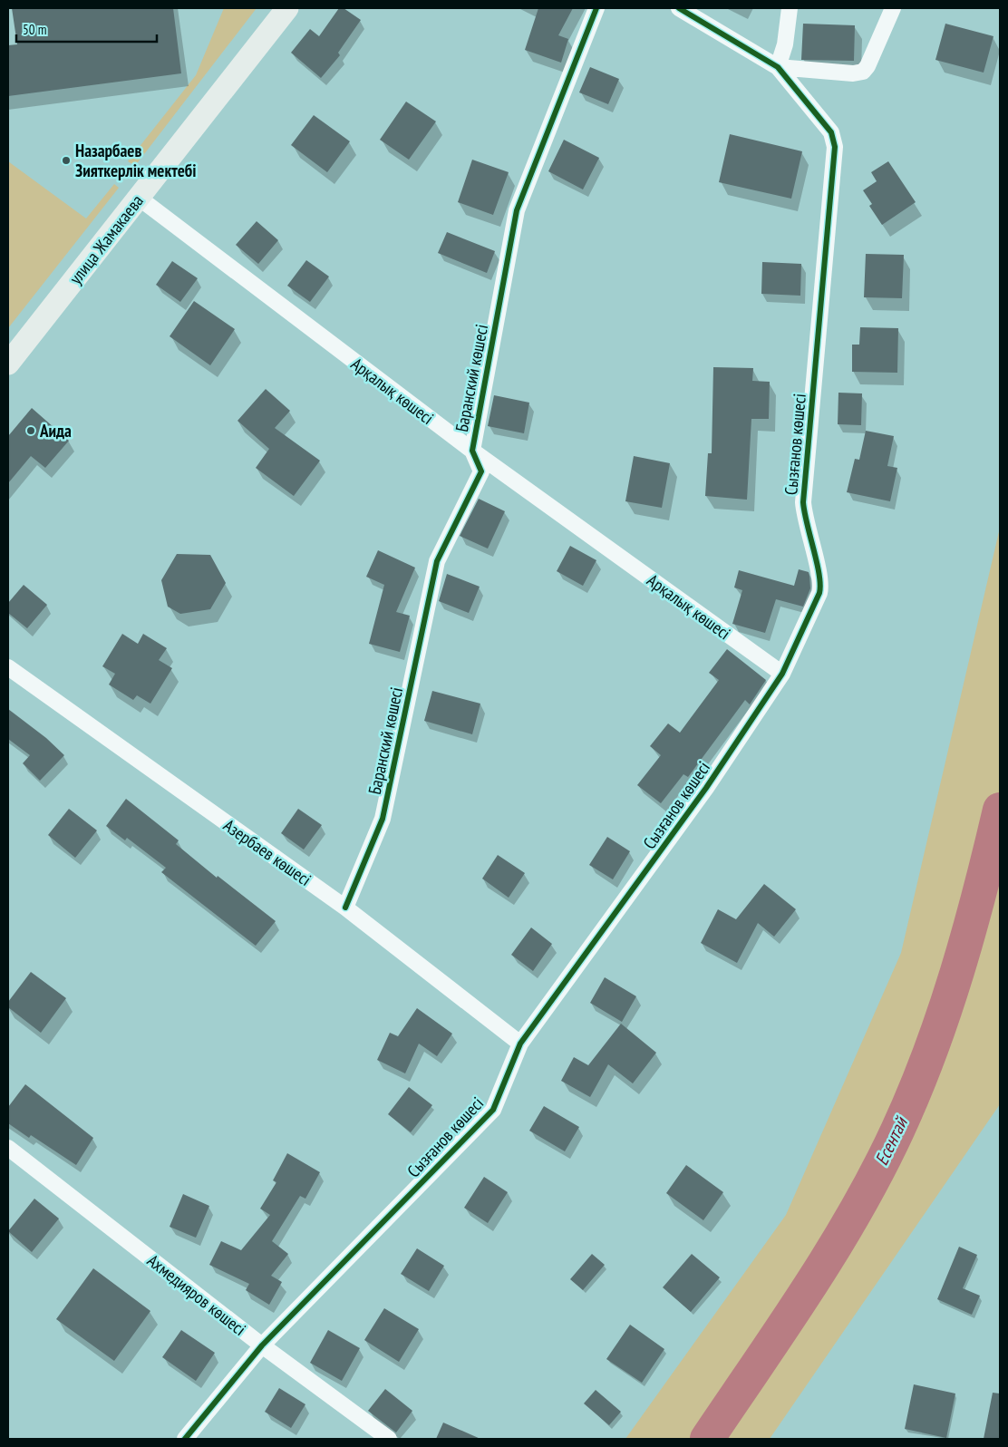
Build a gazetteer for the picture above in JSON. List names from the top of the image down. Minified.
{"streets":{"street":["улица Жамакаева","Баранский көшесі","Арқалық көшесі","Сызғанов көшесі","Азербаев көшесі","Ахмедияров көшесі"]},"crossings":[["улица Жамакаева","Арқалық көшесі"],["Баранский көшесі","Арқалық көшесі"],["Баранский көшесі","Азербаев көшесі"],["Арқалық көшесі","Сызғанов көшесі"],["Сызғанов көшесі","Азербаев көшесі"],["Сызғанов көшесі","Ахмедияров көшесі"]],"water":["Есентай"],"places":["Назарбаев Зияткерлік мектебі","Аида"],"scale_bar":"50 m"}
